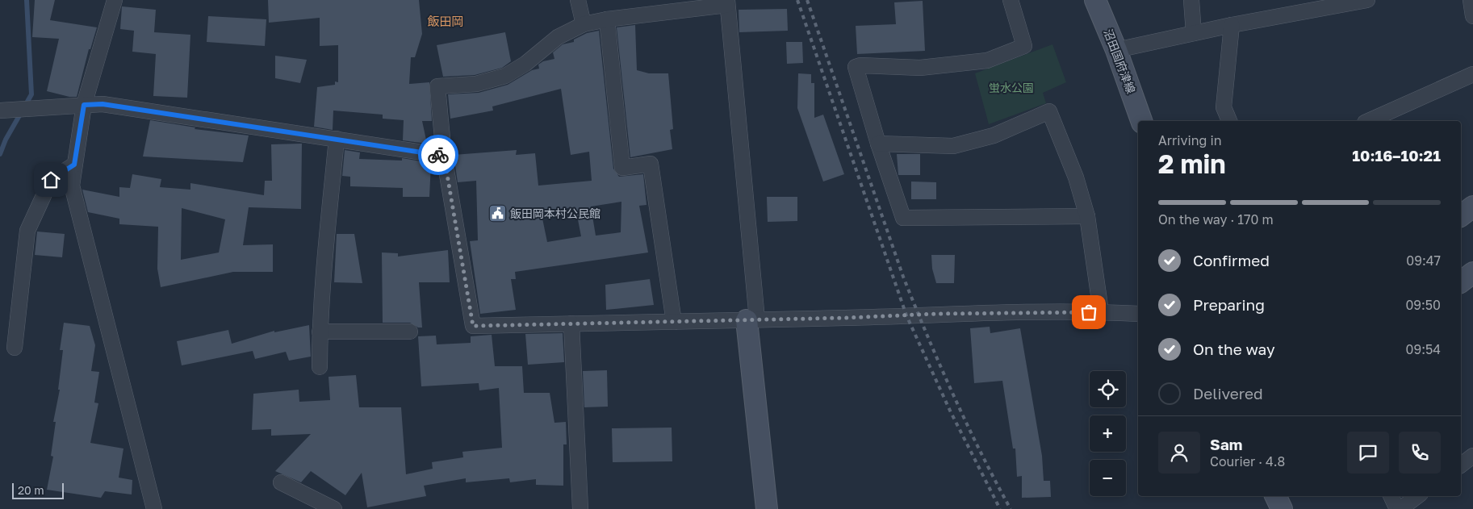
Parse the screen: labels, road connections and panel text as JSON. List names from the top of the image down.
{
  "streets": {
    "main road": ["沼田国府津線"]
  },
  "districts": ["飯田岡"],
  "parks": ["蛍水公園"],
  "places": {
    "public building": ["飯田岡本村公民館"]
  },
  "scale_bar": "20 m",
  "page": {
    "heading": ["2 min", "Arriving in", "10:16–10:21"],
    "panel": ["Sam", "Courier · 4.8"],
    "bar": "On the way · 170 m",
    "list": [
      ["Confirmed", "09:47"],
      ["Preparing", "09:50"],
      ["On the way", "09:54"],
      "Delivered"
    ],
    "map_buttons": ["+", "−"],
    "scale": "20 m"
  }
}
